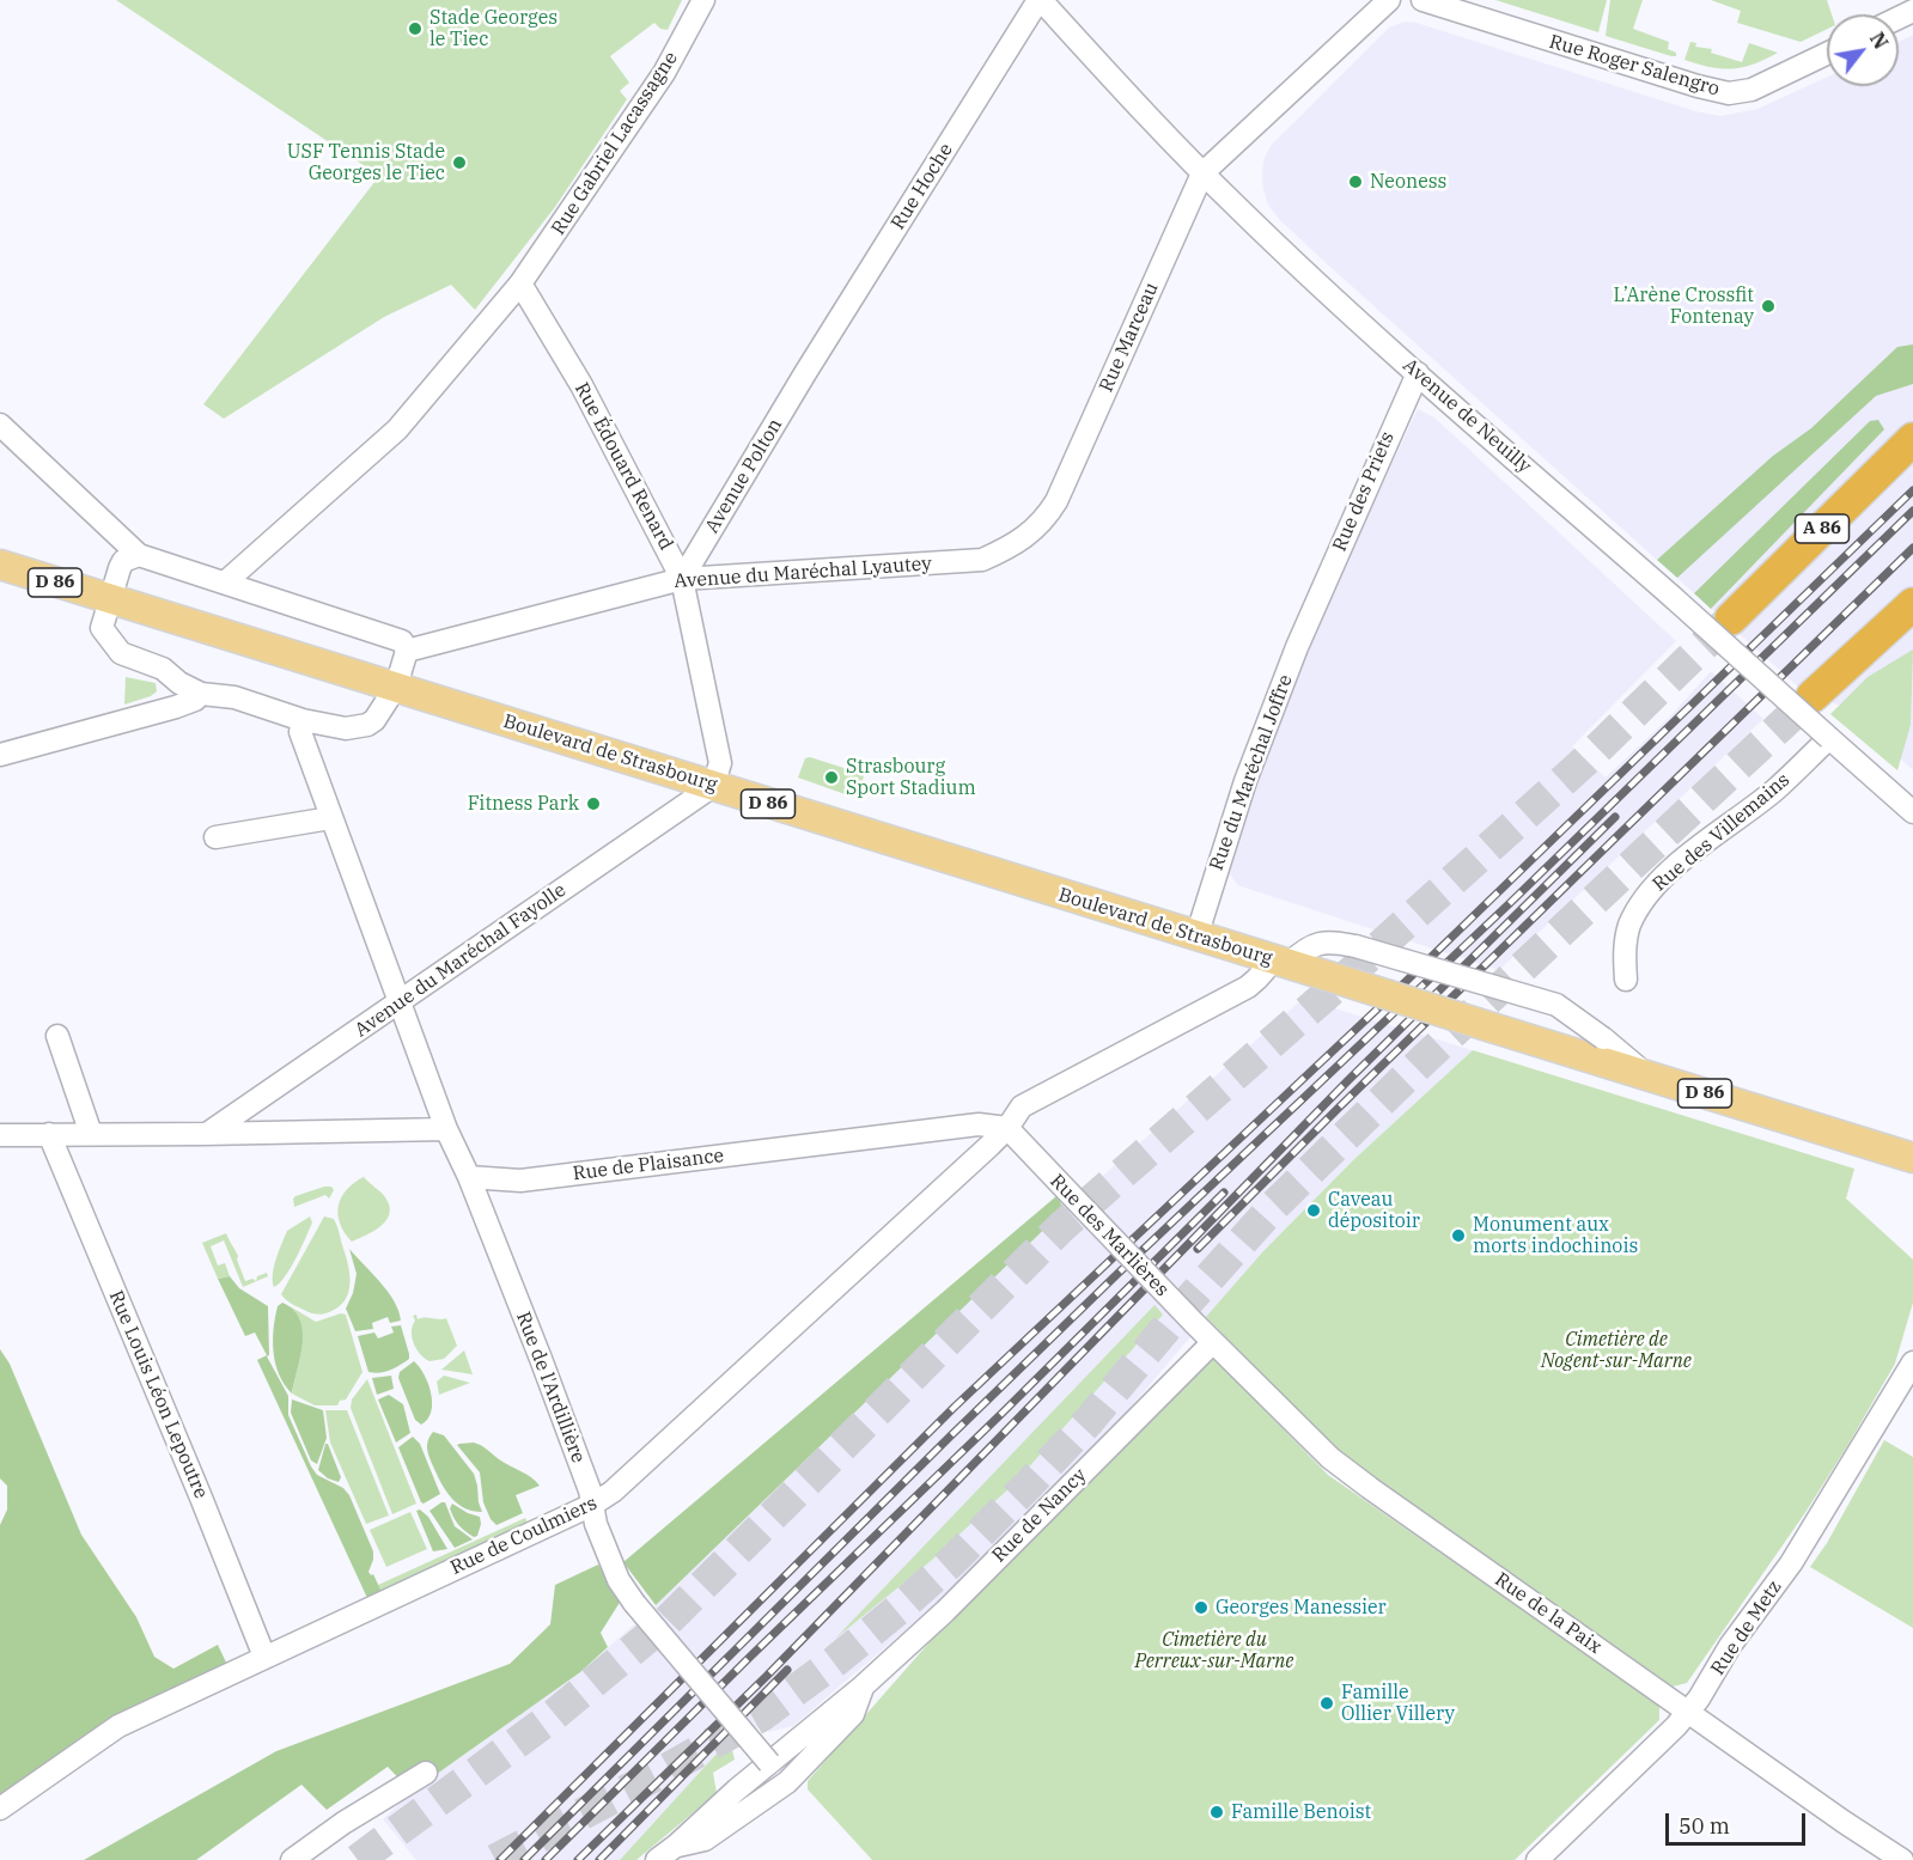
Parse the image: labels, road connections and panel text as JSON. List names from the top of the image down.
{
  "streets": {
    "highway": ["A 86"],
    "main road": ["D 86", "Boulevard de Strasbourg"],
    "street": [
      "Rue Roger Salengro",
      "Rue Gabriel Lacassagne",
      "Rue Hoche",
      "Rue Marceau",
      "Avenue de Neuilly",
      "Rue Édouard Renard",
      "Avenue Polton",
      "Rue des Priets",
      "Avenue du Maréchal Lyautey",
      "Rue du Maréchal Joffre",
      "Rue des Villemains",
      "Avenue du Maréchal Fayolle",
      "Rue de Plaisance",
      "Rue des Marlières",
      "Rue de l'Ardillière",
      "Rue Louis Léon Lepoutre",
      "Rue de Nancy",
      "Rue de Coulmiers",
      "Rue de la Paix",
      "Rue de Metz"
    ]
  },
  "crossings": [
    ["Rue Gabriel Lacassagne", "Rue Édouard Renard"],
    ["Rue Hoche", "Avenue de Neuilly"],
    ["Rue Hoche", "Avenue Polton"],
    ["Rue Marceau", "Avenue de Neuilly"],
    ["Rue Marceau", "Avenue du Maréchal Lyautey"],
    ["Avenue de Neuilly", "Rue des Priets"],
    ["Avenue de Neuilly", "Rue des Villemains"],
    ["Rue Édouard Renard", "Avenue Polton"],
    ["Rue Édouard Renard", "Avenue du Maréchal Lyautey"],
    ["Rue Édouard Renard", "Boulevard de Strasbourg"],
    ["Rue Édouard Renard", "Avenue du Maréchal Fayolle"],
    ["Avenue Polton", "Avenue du Maréchal Lyautey"],
    ["Rue des Priets", "Rue du Maréchal Joffre"],
    ["D 86", "Boulevard de Strasbourg"],
    ["Boulevard de Strasbourg", "Rue du Maréchal Joffre"],
    ["Boulevard de Strasbourg", "Avenue du Maréchal Fayolle"],
    ["Rue de Plaisance", "Rue des Marlières"],
    ["Rue de Plaisance", "Rue de l'Ardillière"],
    ["Rue de Plaisance", "Rue de Coulmiers"],
    ["Rue des Marlières", "Rue de Nancy"],
    ["Rue des Marlières", "Rue de Coulmiers"],
    ["Rue des Marlières", "Rue de la Paix"],
    ["Rue de l'Ardillière", "Rue de Nancy"],
    ["Rue de l'Ardillière", "Rue de Coulmiers"],
    ["Rue Louis Léon Lepoutre", "Rue de Coulmiers"],
    ["Rue de Nancy", "Rue de la Paix"],
    ["Rue de la Paix", "Rue de Metz"]
  ],
  "parks": ["Cimetière de Nogent-sur-Marne", "Cimetière du Perreux-sur-Marne"],
  "places": [
    "Stade Georges le Tiec",
    "USF Tennis Stade Georges le Tiec",
    "Neoness",
    "L’Arène Crossfit Fontenay",
    "Strasbourg Sport Stadium",
    "Fitness Park",
    "Caveau dépositoir",
    "Monument aux morts indochinois",
    "Georges Manessier",
    "Famille Ollier Villery",
    "Famille Benoist"
  ],
  "scale_bar": "50 m",
  "north": "top right"
}
